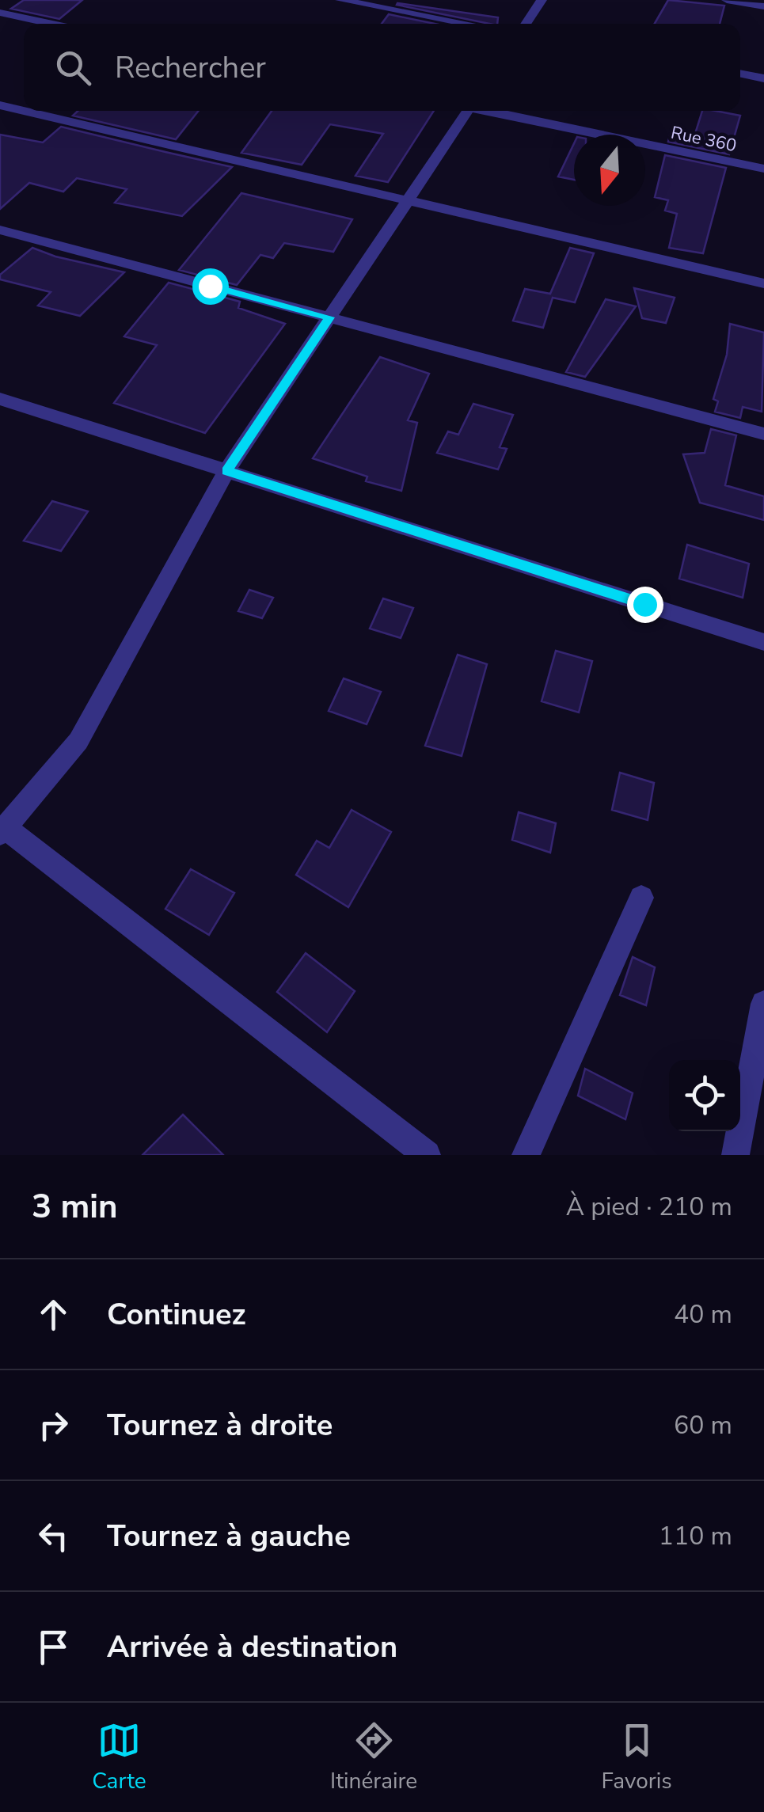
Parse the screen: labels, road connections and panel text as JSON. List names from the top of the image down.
{
  "streets": {
    "street": ["Rue 360"]
  },
  "north": "bottom",
  "page": {
    "search": "Rechercher",
    "heading": ["3 min", "À pied · 210 m"],
    "list": [
      ["Continuez", "40 m"],
      ["Tournez à droite", "60 m"],
      ["Tournez à gauche", "110 m"],
      "Arrivée à destination"
    ],
    "nav": ["Carte", "Itinéraire", "Favoris"]
  }
}
